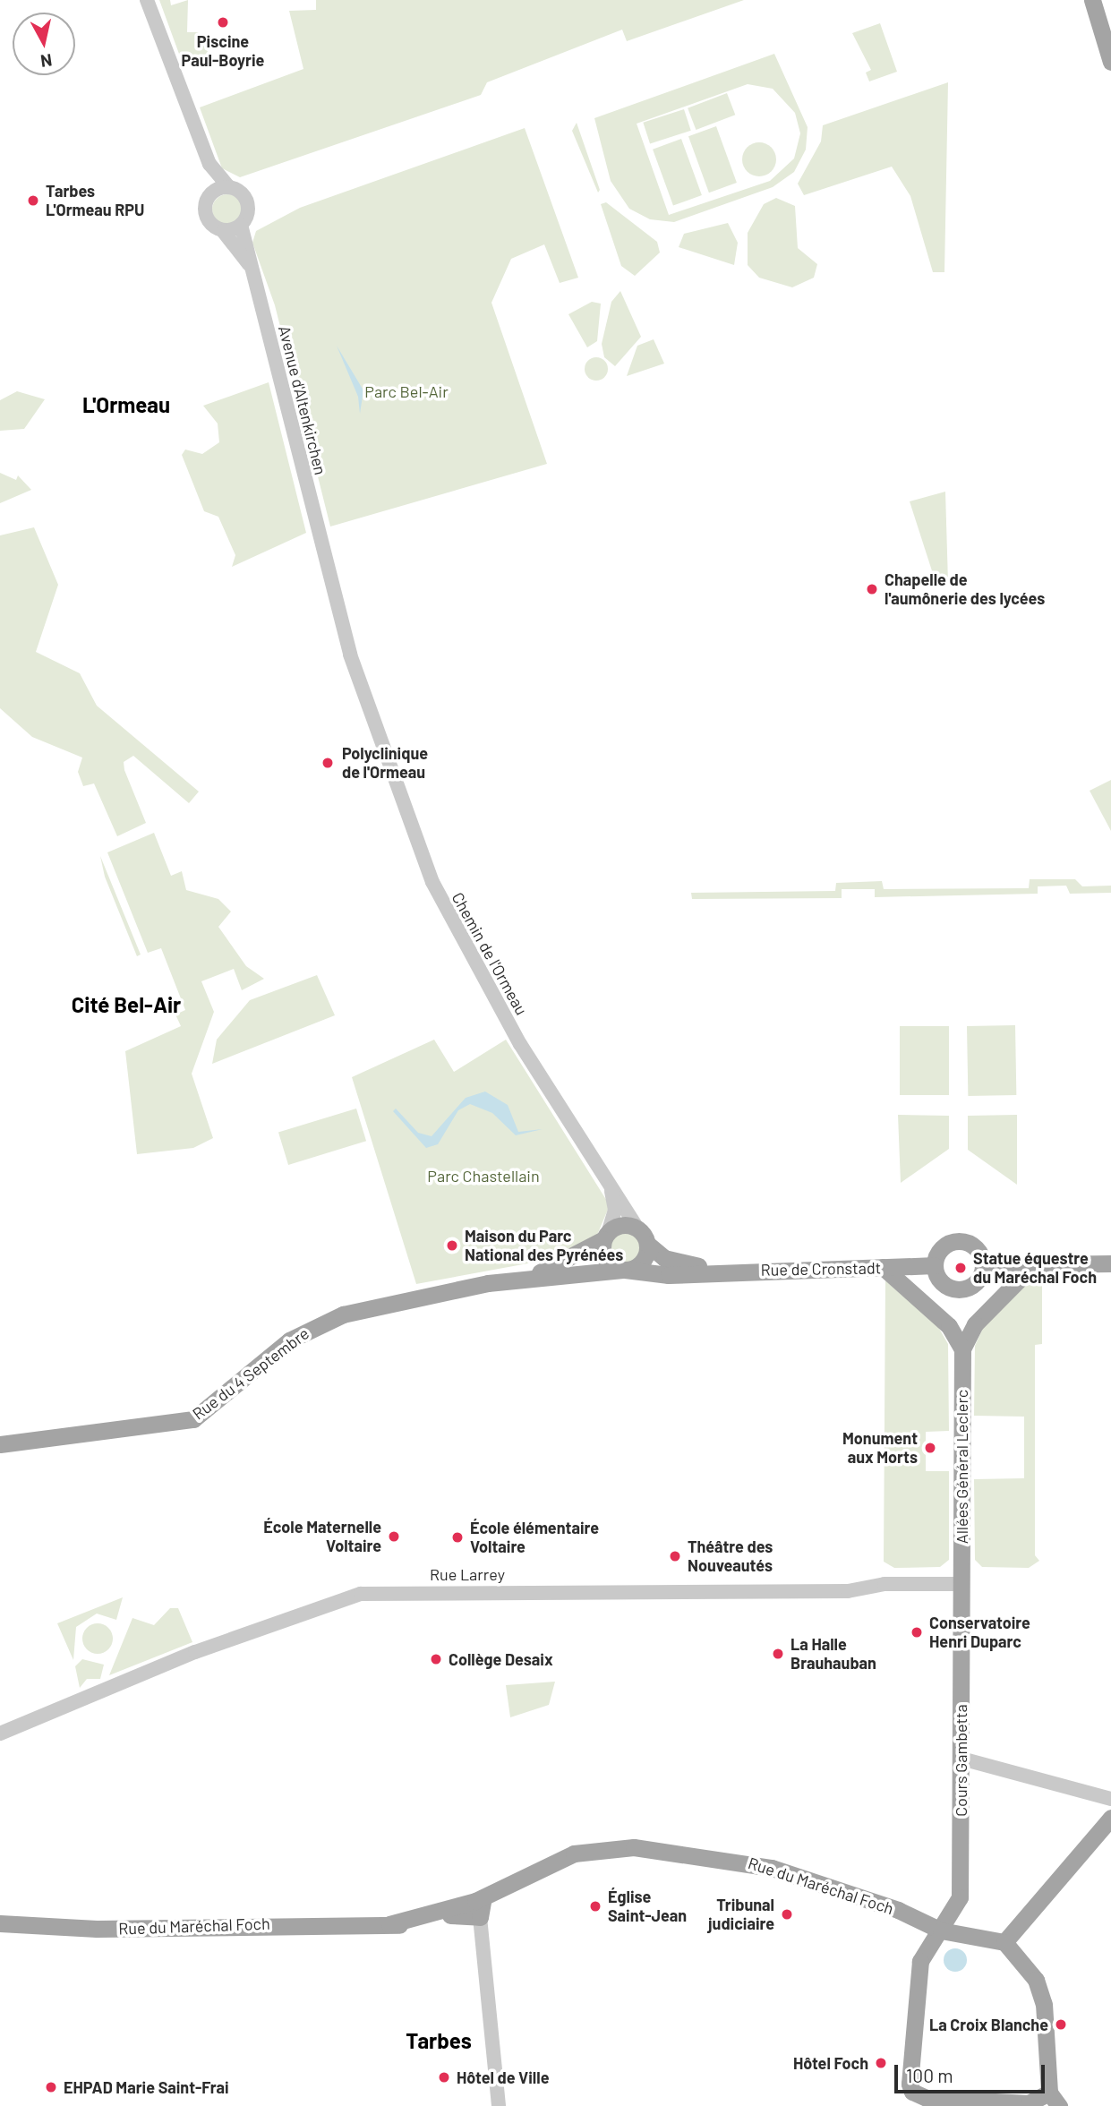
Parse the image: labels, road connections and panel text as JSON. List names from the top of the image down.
{
  "streets": {
    "main road": [
      "Rue de Cronstadt",
      "Rue du 4 Septembre",
      "Allées Général Leclerc",
      "Cours Gambetta",
      "Rue du Maréchal Foch"
    ],
    "street": ["Avenue d'Altenkirchen", "Chemin de l'Ormeau", "Rue Larrey"]
  },
  "crossings": [
    ["Avenue d'Altenkirchen", "Chemin de l'Ormeau"],
    ["Chemin de l'Ormeau", "Rue de Cronstadt"],
    ["Chemin de l'Ormeau", "Rue du 4 Septembre"],
    ["Rue de Cronstadt", "Rue du 4 Septembre"],
    ["Allées Général Leclerc", "Rue Larrey"],
    ["Allées Général Leclerc", "Cours Gambetta"],
    ["Rue Larrey", "Cours Gambetta"],
    ["Cours Gambetta", "Rue du Maréchal Foch"]
  ],
  "districts": ["L'Ormeau", "Cité Bel-Air", "Tarbes"],
  "parks": ["Parc Bel-Air", "Parc Chastellain"],
  "places": [
    "Piscine Paul-Boyrie",
    "Tarbes L'Ormeau RPU",
    "Chapelle de l'aumônerie des lycées",
    "Polyclinique de l'Ormeau",
    "Maison du Parc National des Pyrénées",
    "Statue équestre du Maréchal Foch",
    "Monument aux Morts",
    "École Maternelle Voltaire",
    "École élémentaire Voltaire",
    "Théâtre des Nouveautés",
    "Conservatoire Henri Duparc",
    "La Halle Brauhauban",
    "Collège Desaix",
    "Église Saint-Jean",
    "Tribunal judiciaire",
    "La Croix Blanche",
    "Hôtel Foch",
    "Hôtel de Ville",
    "EHPAD Marie Saint-Frai"
  ],
  "scale_bar": "100 m",
  "north": "bottom"
}
